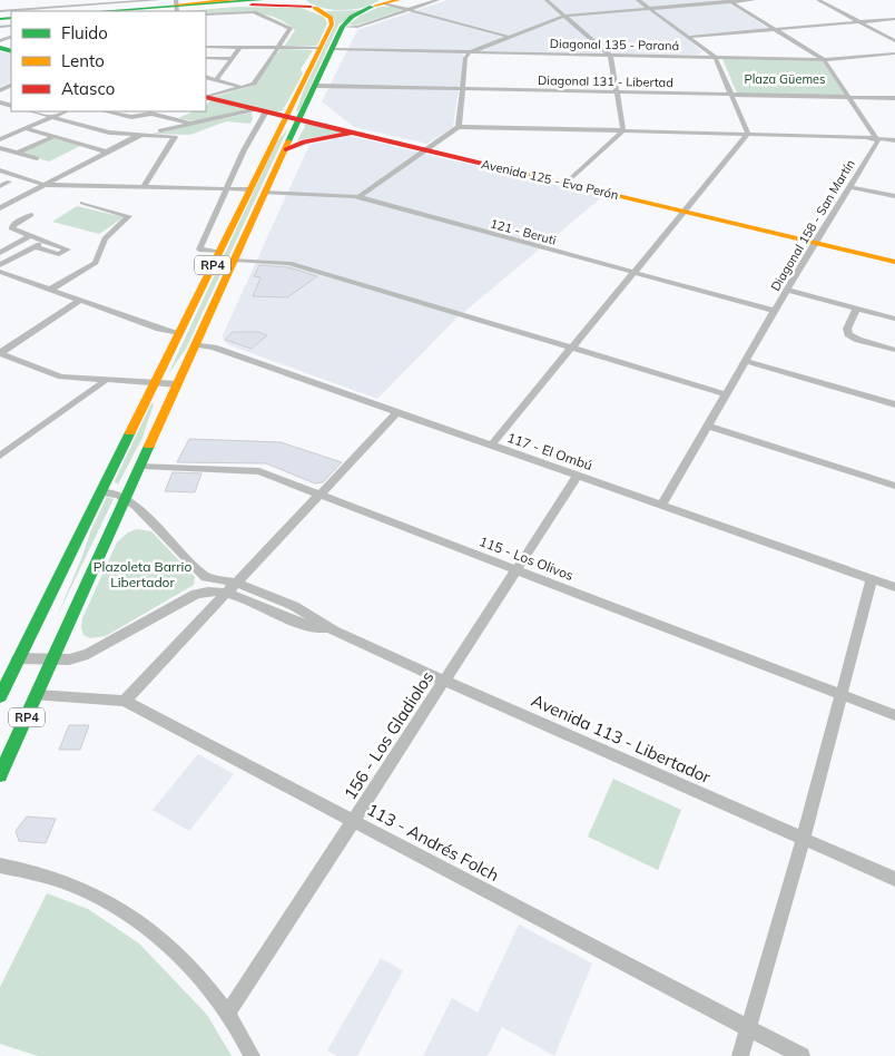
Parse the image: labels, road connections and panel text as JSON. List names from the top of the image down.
{
  "streets": {
    "main road": ["Avenida 125 - Eva Perón", "RP4"],
    "street": [
      "Diagonal 135 - Paraná",
      "Diagonal 131 - Libertad",
      "Diagonal 158 - San Martín",
      "121 - Beruti",
      "117 - El Ombú",
      "115 - Los Olivos",
      "156 - Los Gladiolos",
      "Avenida 113 - Libertador",
      "113 - Andrés Folch"
    ]
  },
  "crossings": [
    ["Diagonal 135 - Paraná", "RP4"],
    ["Diagonal 131 - Libertad", "RP4"],
    ["Avenida 125 - Eva Perón", "Diagonal 158 - San Martín"],
    ["Avenida 125 - Eva Perón", "RP4"],
    ["Diagonal 158 - San Martín", "121 - Beruti"],
    ["Diagonal 158 - San Martín", "117 - El Ombú"],
    ["121 - Beruti", "RP4"],
    ["RP4", "117 - El Ombú"],
    ["RP4", "115 - Los Olivos"],
    ["RP4", "Avenida 113 - Libertador"],
    ["RP4", "113 - Andrés Folch"],
    ["117 - El Ombú", "156 - Los Gladiolos"],
    ["115 - Los Olivos", "156 - Los Gladiolos"],
    ["156 - Los Gladiolos", "Avenida 113 - Libertador"],
    ["156 - Los Gladiolos", "113 - Andrés Folch"]
  ],
  "parks": ["Plaza Güemes", "Plazoleta Barrio Libertador"],
  "legend": ["Fluido", "Lento", "Atasco"]
}
